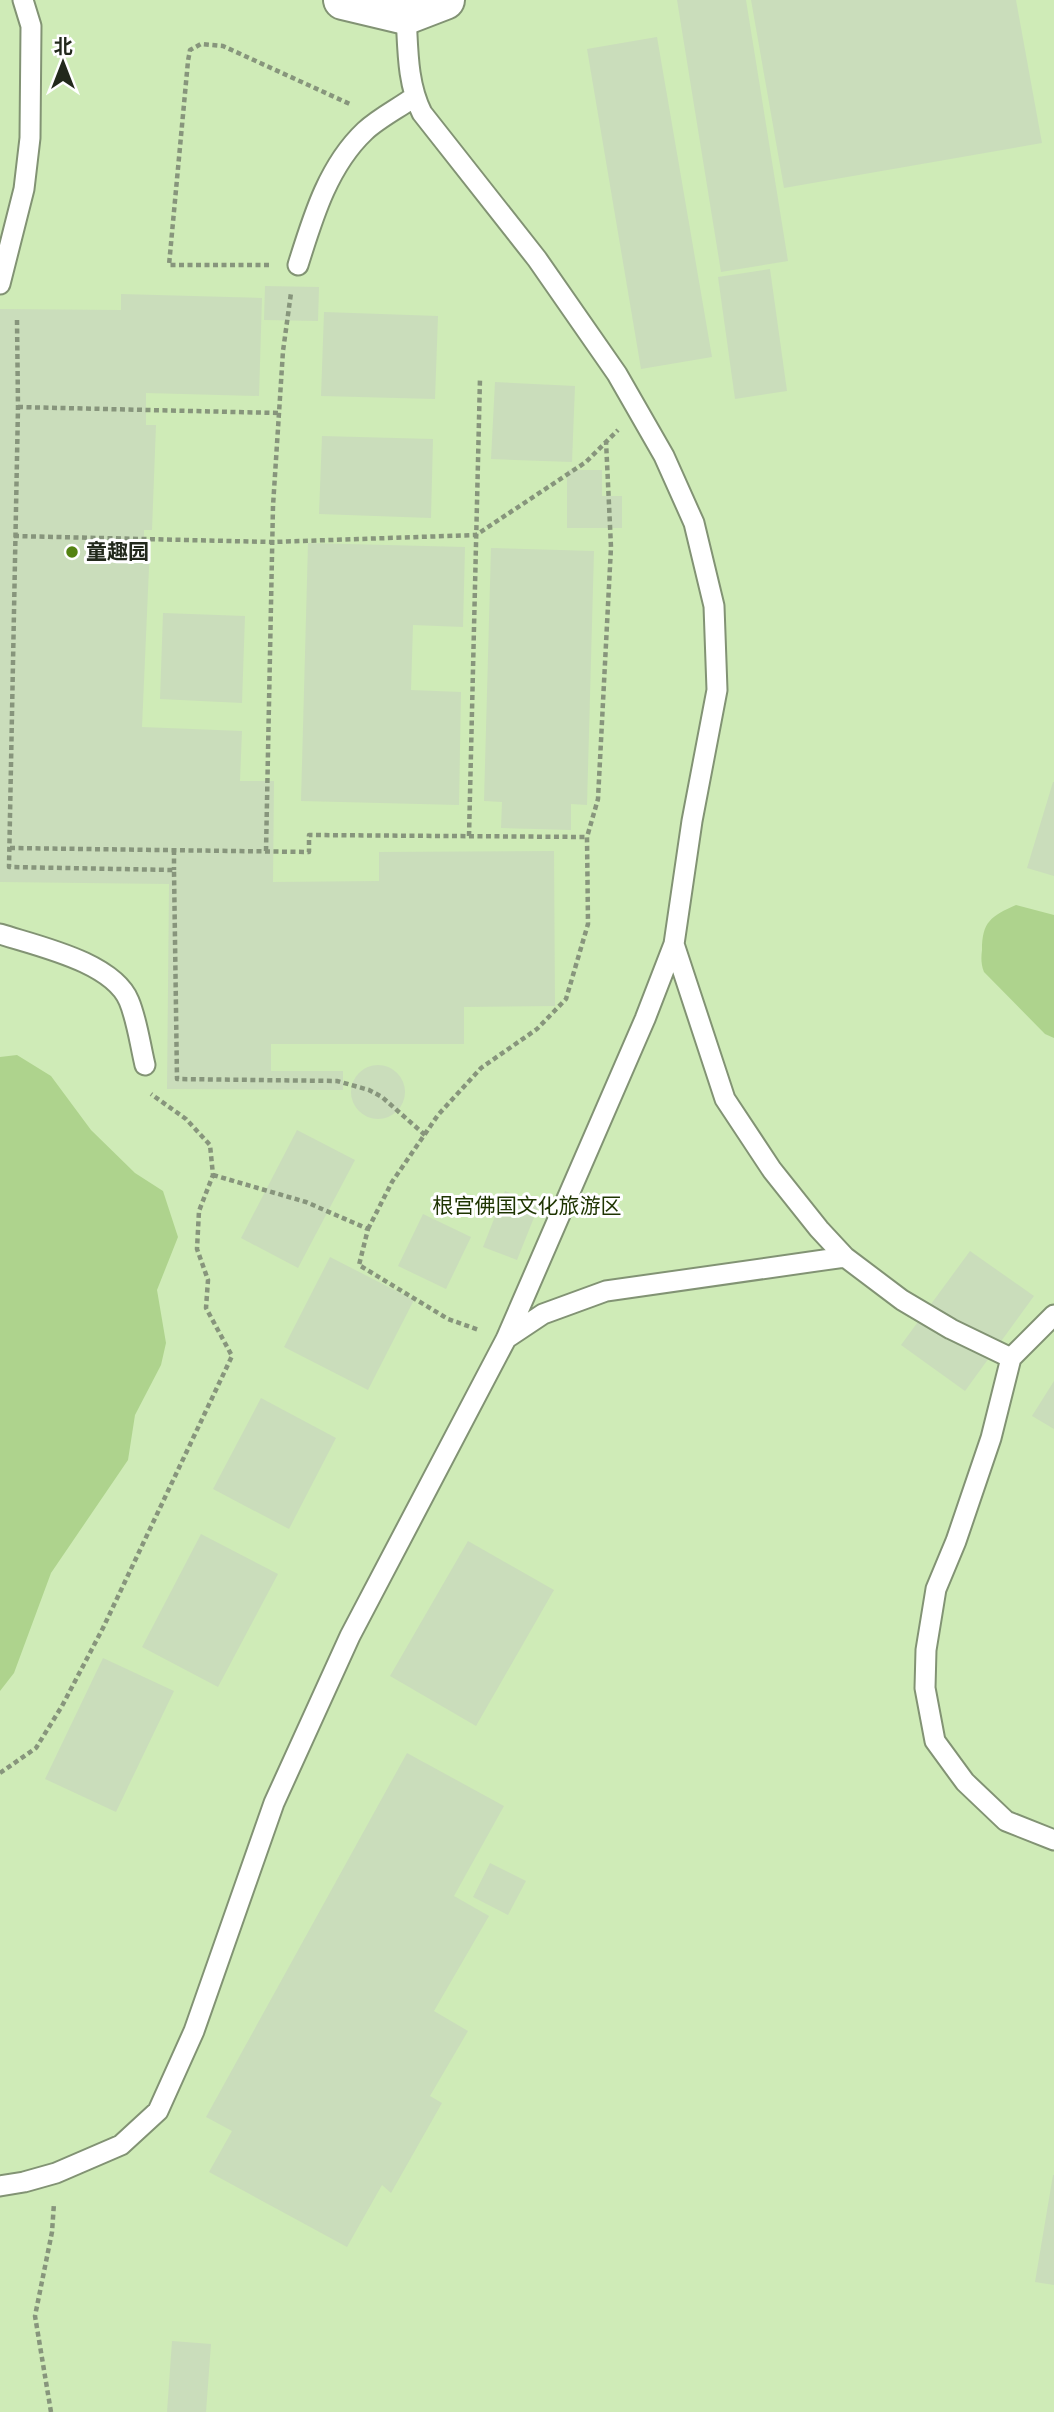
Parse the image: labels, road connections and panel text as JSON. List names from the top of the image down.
{
  "parks": ["根宫佛国文化旅游区"],
  "places": ["童趣园"],
  "north": "top"
}
